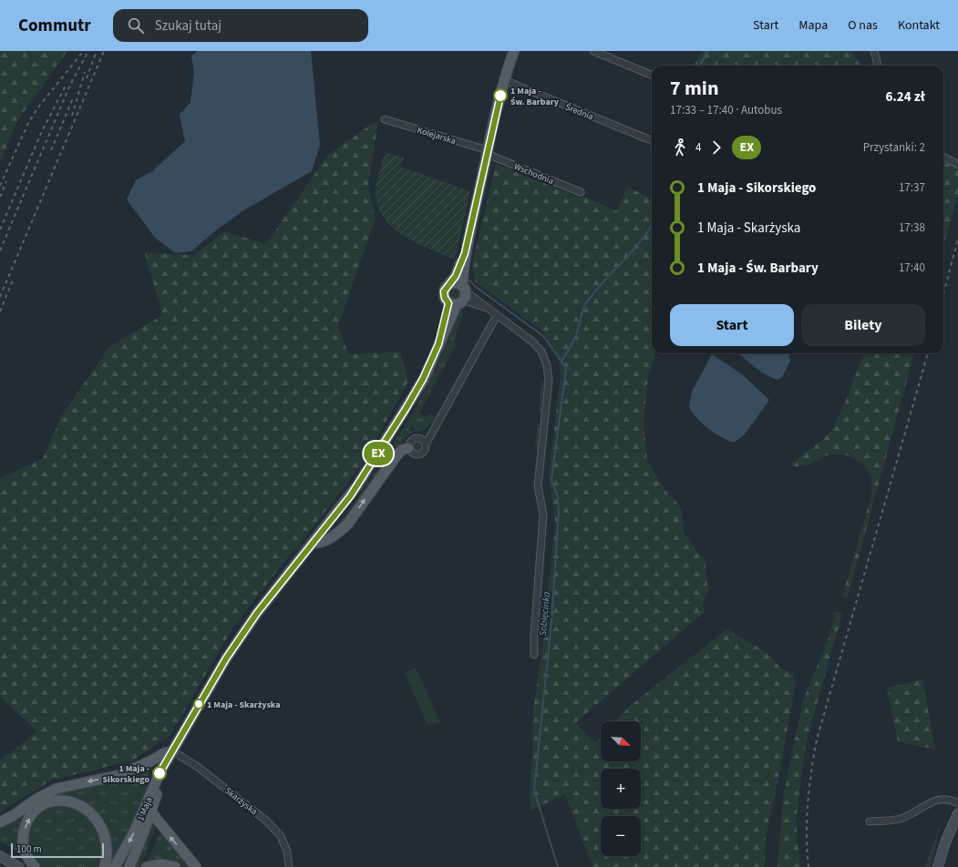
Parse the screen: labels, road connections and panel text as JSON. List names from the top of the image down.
{
  "streets": {
    "main road": ["1 Maja"],
    "street": [
      "Średnia",
      "Kolejarska",
      "Wschodnia",
      "Skarżyska"
    ]
  },
  "crossings": [
    ["Kolejarska", "Wschodnia"],
    ["Skarżyska", "1 Maja"]
  ],
  "water": ["Sobięcinka"],
  "places": ["1 Maja - Św. Barbary", "1 Maja - Skarżyska", "1 Maja - Sikorskiego"],
  "lines": ["bus line EX"],
  "scale_bar": "100 m",
  "north": "bottom right",
  "page": {
    "header": "Commutr",
    "search": "Szukaj tutaj",
    "nav": [
      "Start",
      "Mapa",
      "O nas",
      "Kontakt"
    ],
    "on_map": "EX",
    "heading": ["7 min", "17:33 – 17:40 · Autobus", "6.24 zł"],
    "legs": ["4", "EX", "Przystanki: 2"],
    "list": [
      {
        "name": "1 Maja - Sikorskiego",
        "value": "17:37"
      },
      {
        "name": "1 Maja - Skarżyska",
        "value": "17:38"
      },
      {
        "name": "1 Maja - Św. Barbary",
        "value": "17:40"
      }
    ],
    "buttons": ["Start", "Bilety"],
    "map_buttons": ["+", "−"],
    "scale": "100 m"
  }
}
